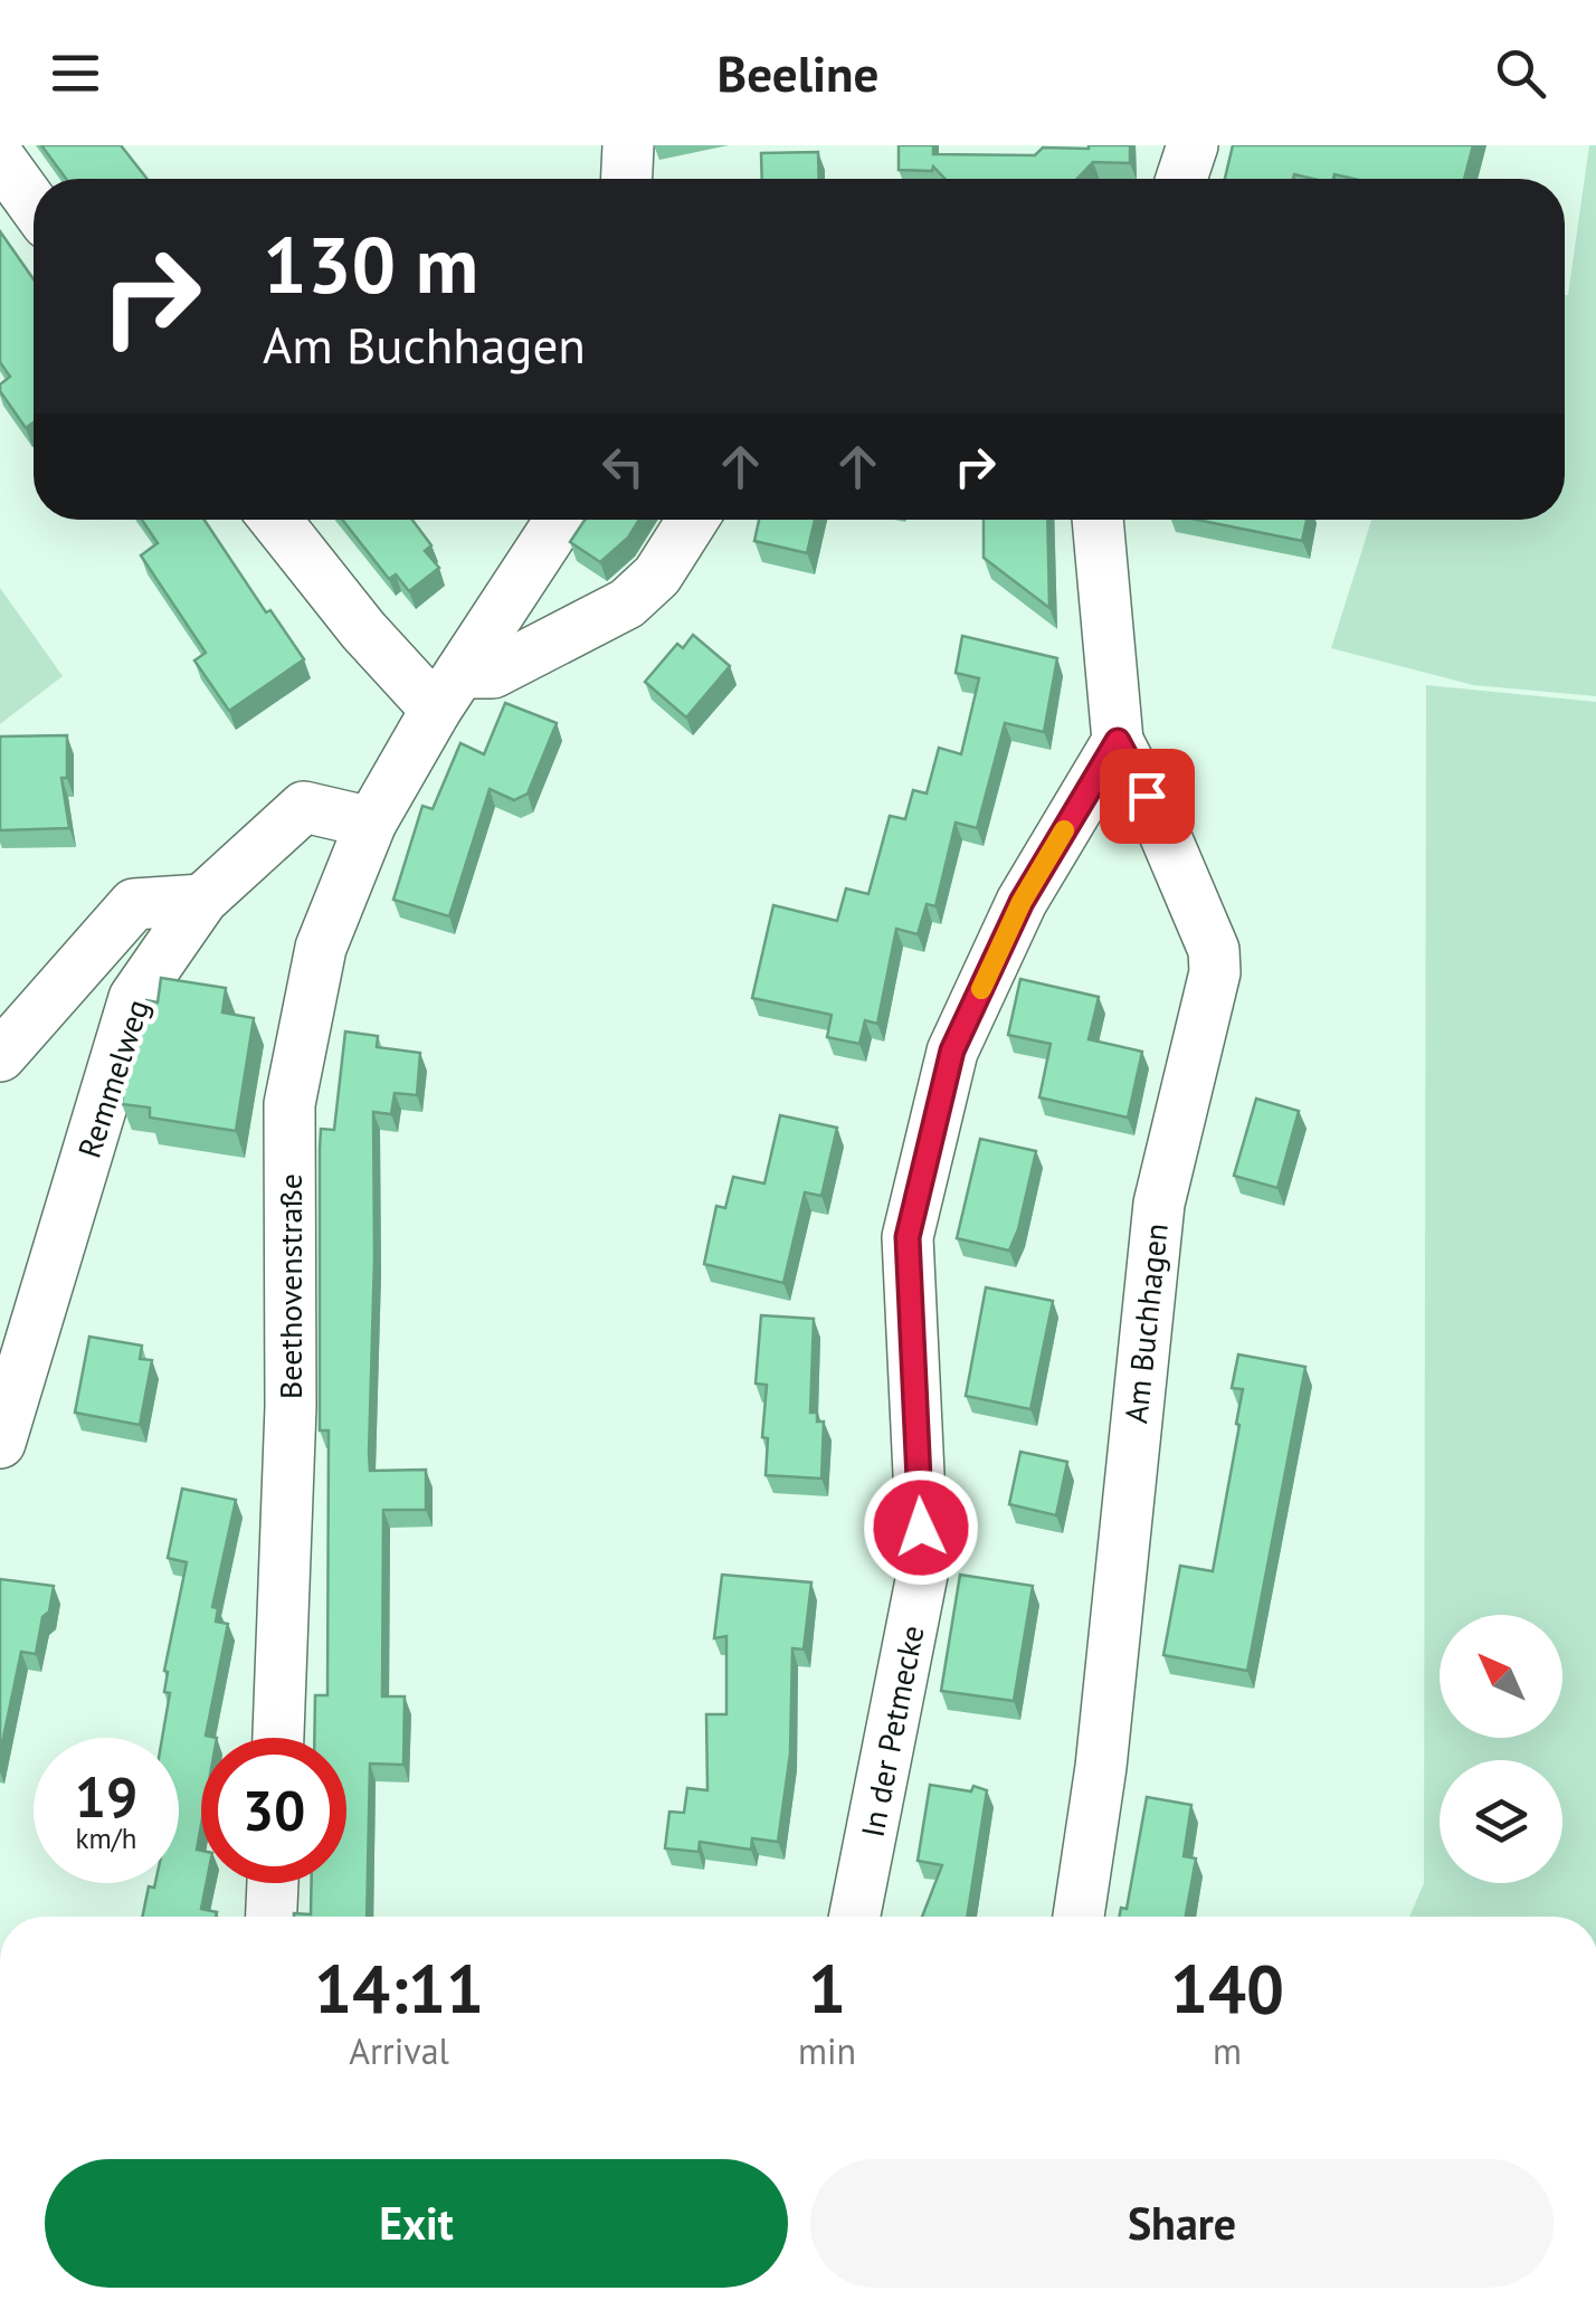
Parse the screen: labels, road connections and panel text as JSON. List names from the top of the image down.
{
  "streets": {
    "street": [
      "Remmelweg",
      "Beethovenstraße",
      "Am Buchhagen",
      "In der Petmecke"
    ]
  },
  "crossings": [
    ["Remmelweg", "Beethovenstraße"],
    ["Am Buchhagen", "In der Petmecke"]
  ],
  "north": "top left",
  "page": {
    "header": "Beeline",
    "turn": ["130 m", "Am Buchhagen"],
    "speed": "19 km/h",
    "limit": "30",
    "eta": [
      "14:11",
      "Arrival",
      "1",
      "min",
      "140",
      "m"
    ],
    "buttons": ["Exit", "Share"]
  }
}
